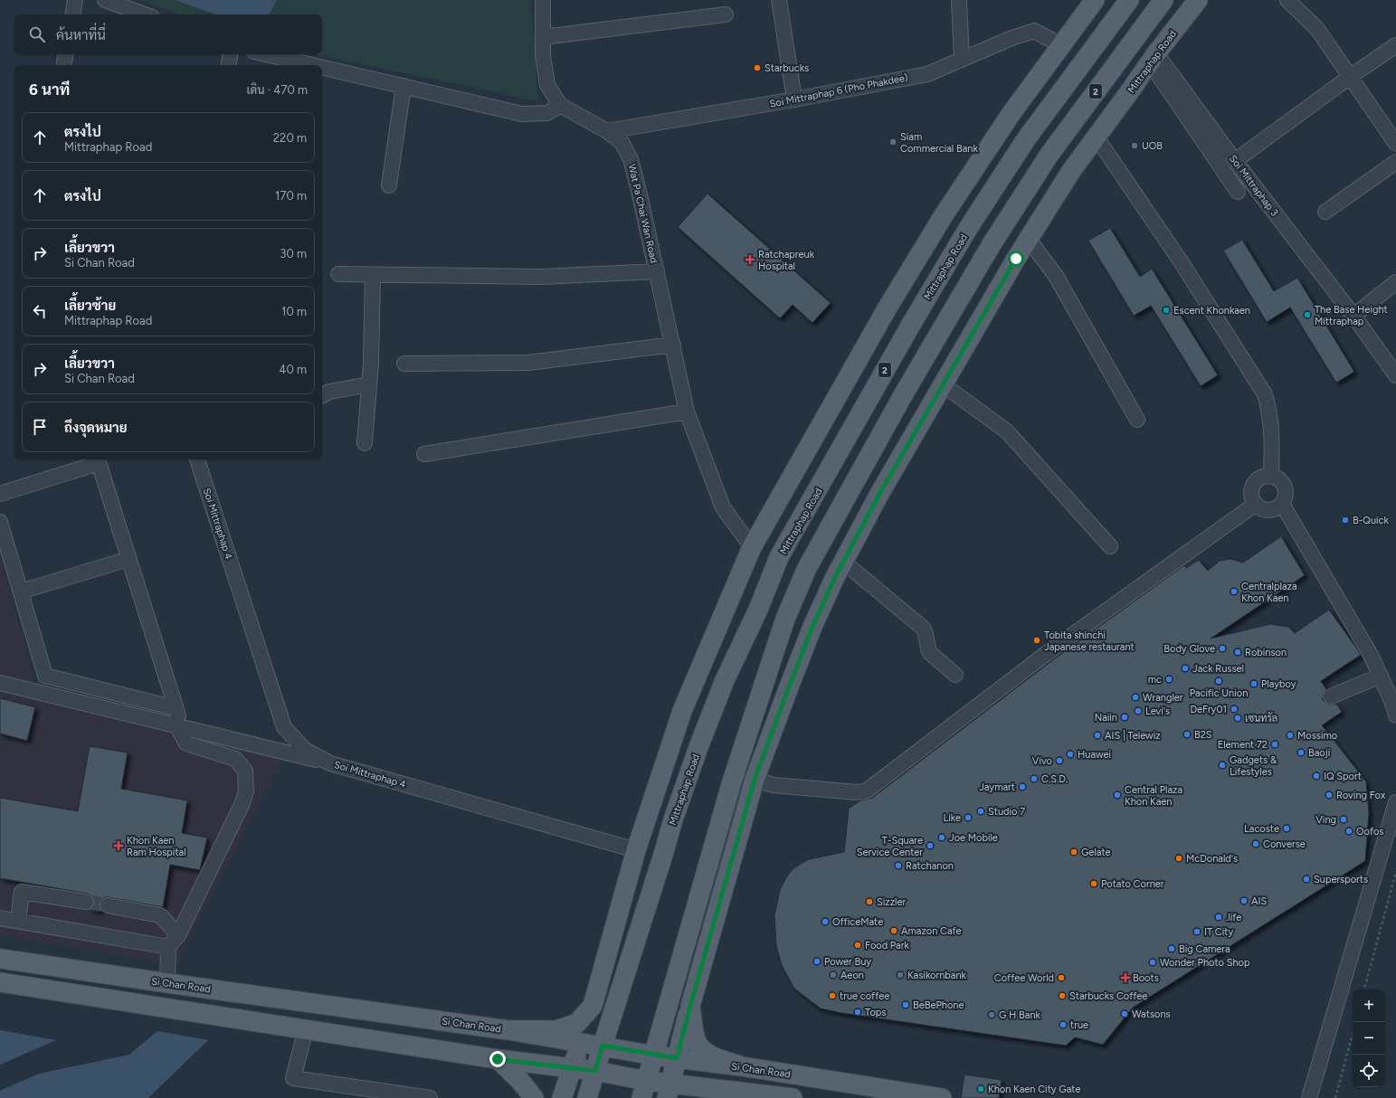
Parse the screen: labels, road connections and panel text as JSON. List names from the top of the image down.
{
  "streets": {
    "main road": ["Mittraphap Road", "2", "Si Chan Road"],
    "street": [
      "Soi Mittraphap 6 (Pho Phakdee)",
      "Soi Mittraphap 3",
      "Wat Pa Chai Wan Road",
      "Soi Mittraphap 4"
    ]
  },
  "crossings": [
    ["Mittraphap Road", "Soi Mittraphap 3"],
    ["Mittraphap Road", "Si Chan Road"],
    ["Soi Mittraphap 6 (Pho Phakdee)", "Wat Pa Chai Wan Road"]
  ],
  "places": {
    "other": [
      "Starbucks",
      "Siam Commercial Bank",
      "UOB",
      "Escent Khonkaen",
      "The Base Height Mittraphap",
      "B-Quick",
      "Centralplaza Khon Kaen",
      "Tobita shinchi Japanese restaurant",
      "Body Glove",
      "Robinson",
      "Jack Russel",
      "mc",
      "Pacific Union",
      "Playboy",
      "Wrangler",
      "DeFry01",
      "Levi's",
      "Naiin",
      "เซนทรัล",
      "B2S",
      "AIS | Telewiz",
      "Mossimo",
      "Element 72",
      "Baoji",
      "Huawei",
      "Vivo",
      "Gadgets & Lifestyles",
      "IQ Sport",
      "C.S.D.",
      "Jaymart",
      "Central Plaza Khon Kaen",
      "Roving Fox",
      "Studio 7",
      "Like",
      "Ving",
      "Lacoste",
      "Oofos",
      "Joe Mobile",
      "Converse",
      "T-Square Service Center",
      "Gelate",
      "McDonald's",
      "Ratchanon",
      "Supersports",
      "Potato Corner",
      "AIS",
      "Sizzler",
      ".life",
      "OfficeMate",
      "Amazon Cafe",
      "IT City",
      "Food Park",
      "Big Camera",
      "Power Buy",
      "Wonder Photo Shop",
      "Aeon",
      "Kasikornbank",
      "Coffee World",
      "true coffee",
      "Starbucks Coffee",
      "BeBePhone",
      "Tops",
      "Watsons",
      "G H Bank",
      "true",
      "Khon Kaen City Gate"
    ],
    "health": ["Ratchapreuk Hospital", "Khon Kaen Ram Hospital", "Boots"]
  },
  "page": {
    "search": "ค้นหาที่นี่",
    "heading": ["6 นาที", "เดิน · 470 m"],
    "list": [
      ["ตรงไป", "Mittraphap Road", "220 m"],
      ["ตรงไป", "170 m"],
      ["เลี้ยวขวา", "Si Chan Road", "30 m"],
      ["เลี้ยวซ้าย", "Mittraphap Road", "10 m"],
      ["เลี้ยวขวา", "Si Chan Road", "40 m"],
      "ถึงจุดหมาย"
    ],
    "map_buttons": ["+", "−"]
  }
}
